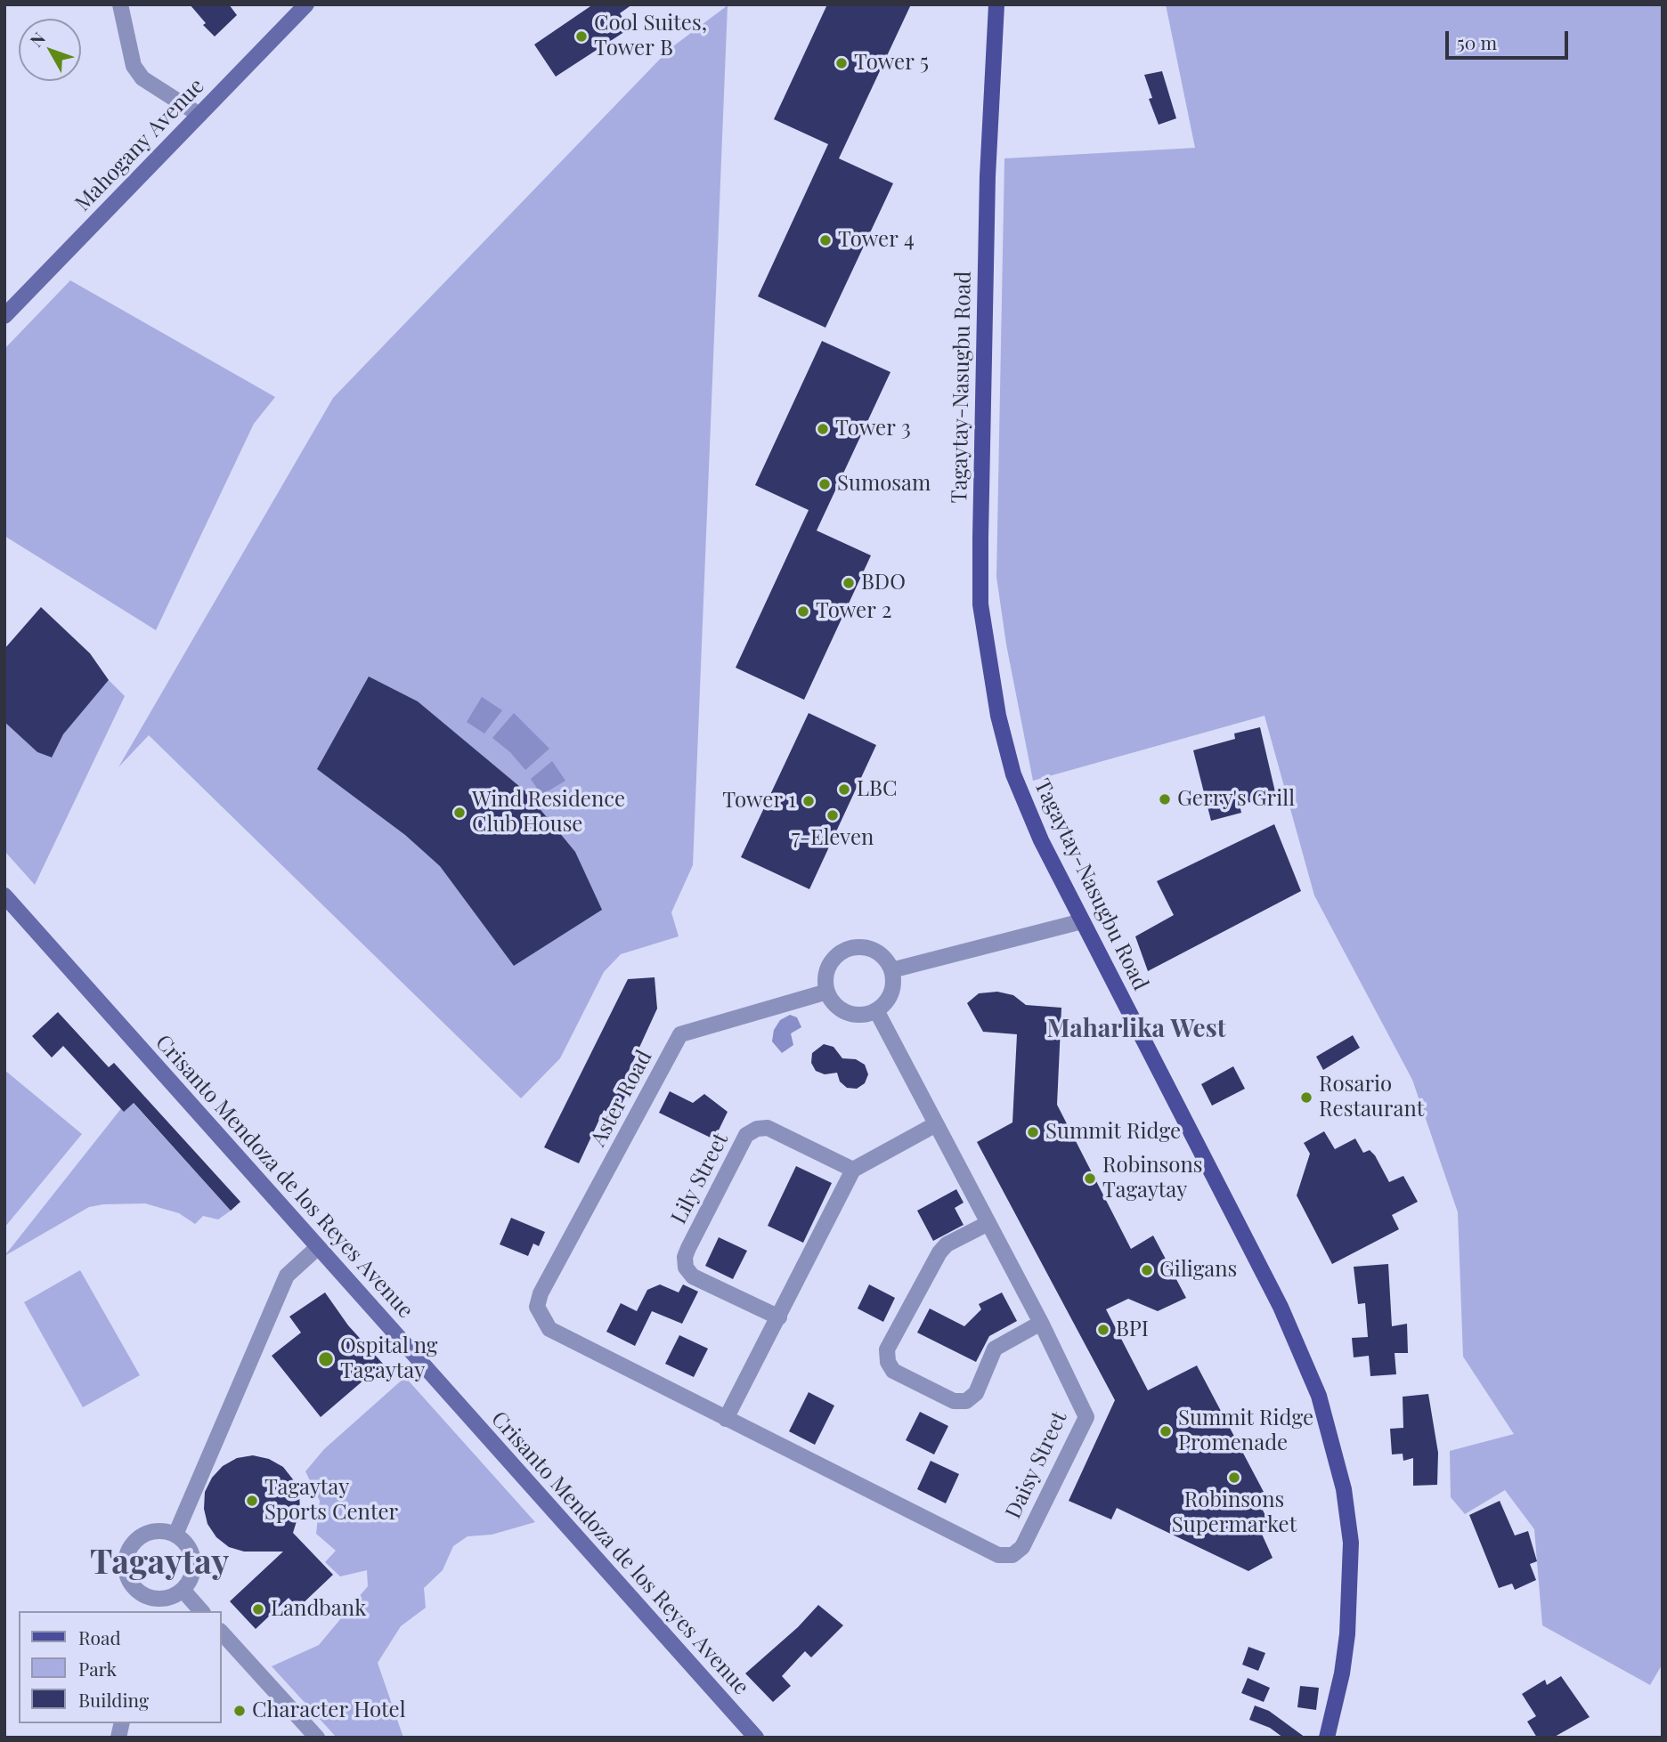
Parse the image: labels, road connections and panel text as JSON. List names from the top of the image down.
{
  "streets": {
    "main road": ["Mahogany Avenue", "Tagaytay-Nasugbu Road", "Crisanto Mendoza de los Reyes Avenue"],
    "street": ["Aster Road", "Lily Street", "Daisy Street"]
  },
  "crossings": [
    ["Aster Road", "Daisy Street"]
  ],
  "districts": ["Maharlika West", "Tagaytay"],
  "places": [
    "Cool Suites, Tower B",
    "Tower 5",
    "Tower 4",
    "Tower 3",
    "Sumosam",
    "BDO",
    "Tower 2",
    "LBC",
    "Gerry's Grill",
    "Tower 1",
    "Wind Residence Club House",
    "7-Eleven",
    "Rosario Restaurant",
    "Summit Ridge",
    "Robinsons Tagaytay",
    "Giligans",
    "BPI",
    "Ospital ng Tagaytay",
    "Summit Ridge Promenade",
    "Robinsons Supermarket",
    "Tagaytay Sports Center",
    "Landbank",
    "Character Hotel"
  ],
  "legend": ["Road", "Park", "Building"],
  "scale_bar": "50 m",
  "north": "top left"
}
